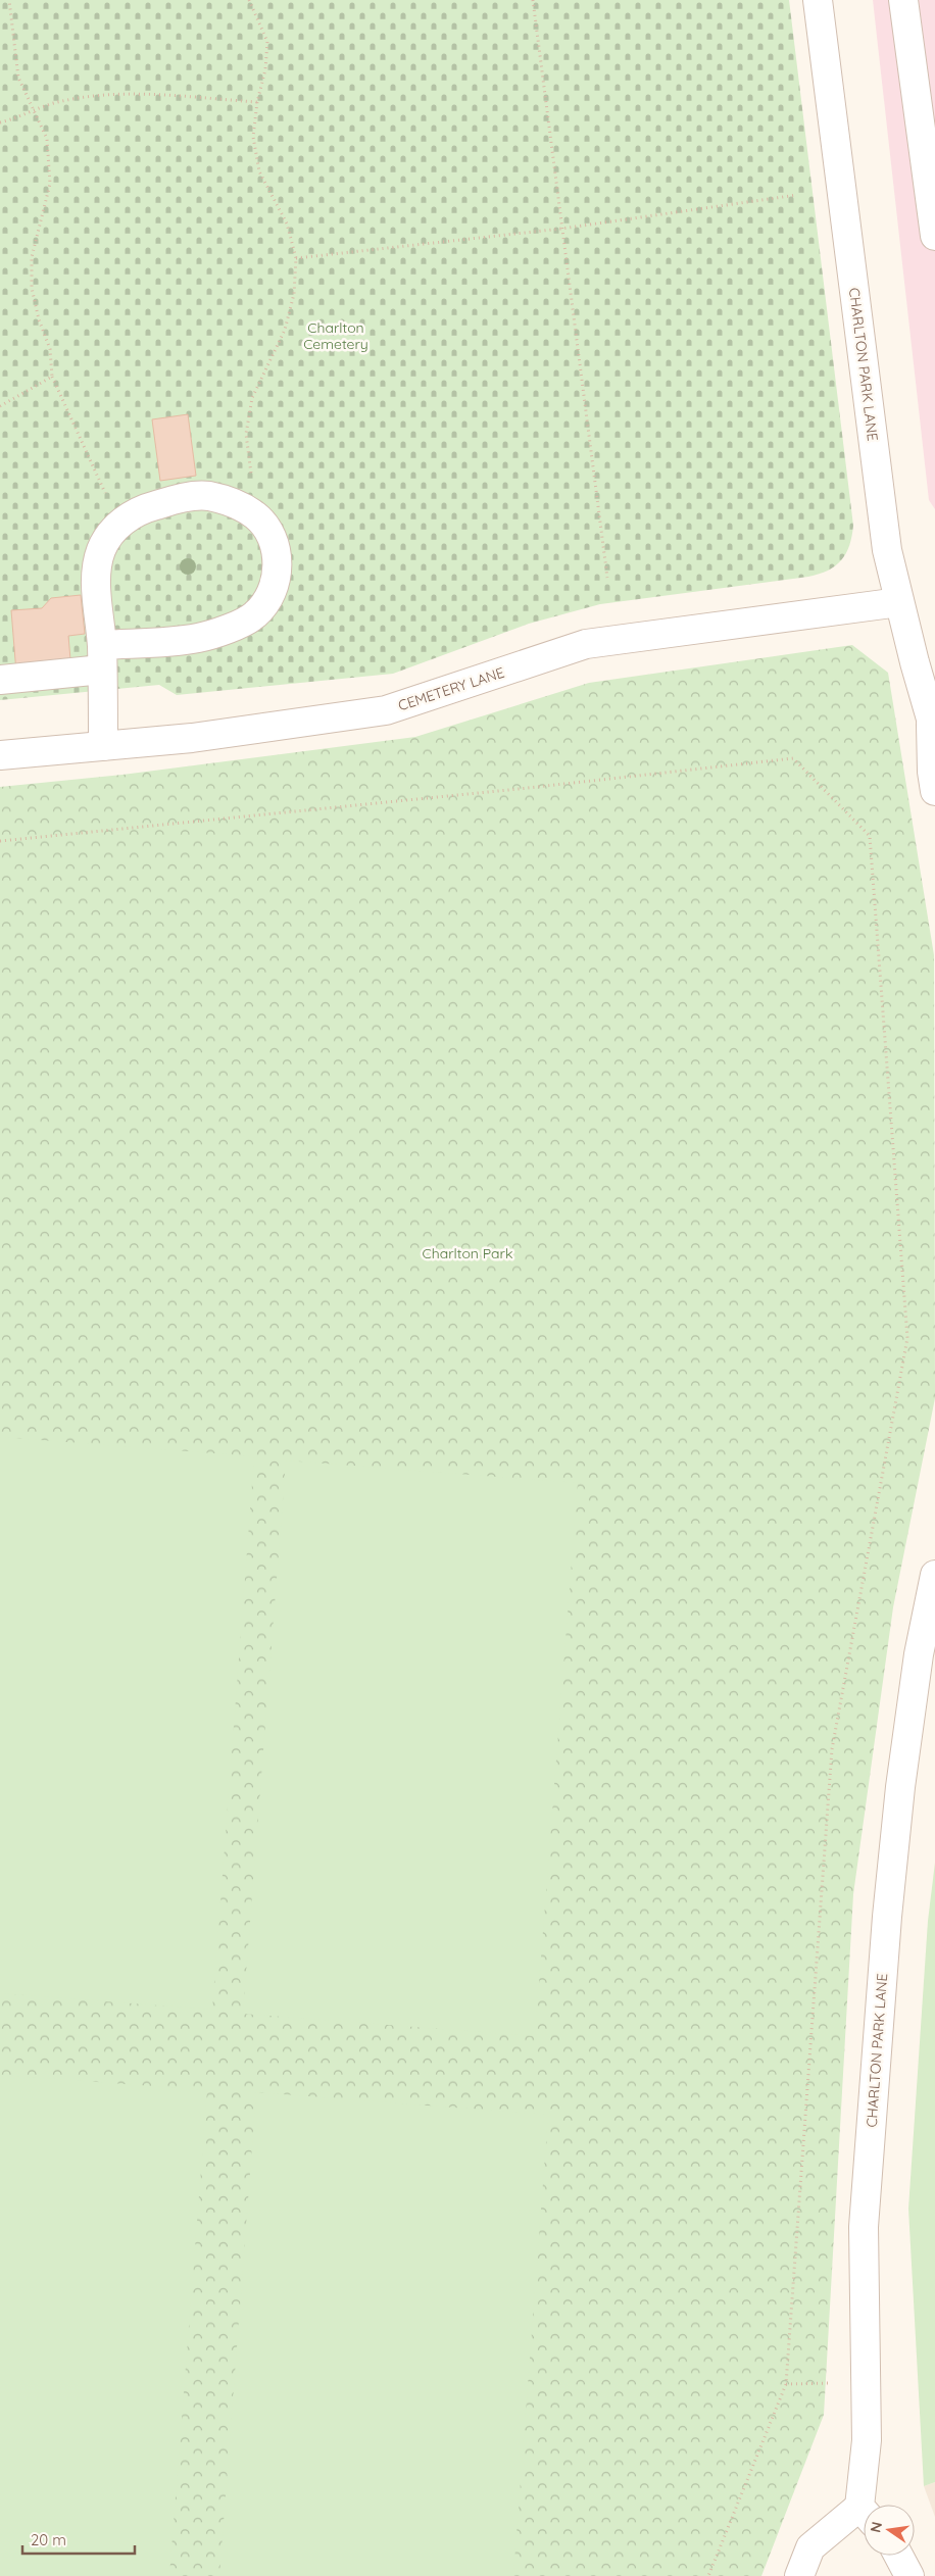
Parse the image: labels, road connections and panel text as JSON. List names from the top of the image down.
{
  "streets": {
    "street": ["CHARLTON PARK LANE", "CEMETERY LANE"]
  },
  "crossings": [
    ["CHARLTON PARK LANE", "CEMETERY LANE"]
  ],
  "parks": ["Charlton Cemetery", "Charlton Park"],
  "scale_bar": "20 m",
  "north": "left"
}
